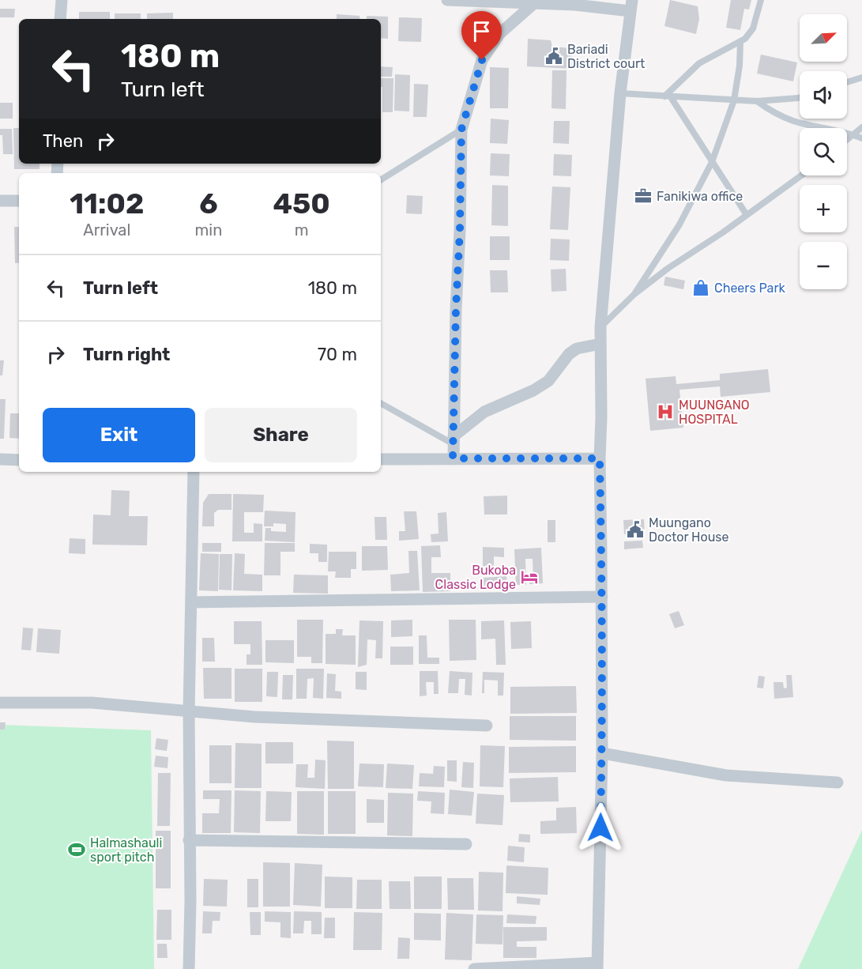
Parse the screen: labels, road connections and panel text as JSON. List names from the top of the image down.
{
  "places": {
    "public building": ["Bariadi District court", "Muungano Doctor House"],
    "office": ["Fanikiwa office"],
    "shop": ["Cheers Park"],
    "hospital": ["MUUNGANO HOSPITAL"],
    "hotel": ["Bukoba Classic Lodge"],
    "sports": ["Halmashauli sport pitch"]
  },
  "north": "top right",
  "page": {
    "map_buttons": ["+", "−"],
    "turn": ["180 m", "Turn left"],
    "then": "Then",
    "eta": [
      "11:02",
      "Arrival",
      "6",
      "min",
      "450",
      "m"
    ],
    "list": [
      {
        "name": "Turn left",
        "value": "180 m"
      },
      {
        "name": "Turn right",
        "value": "70 m"
      }
    ],
    "buttons": ["Exit", "Share"]
  }
}
